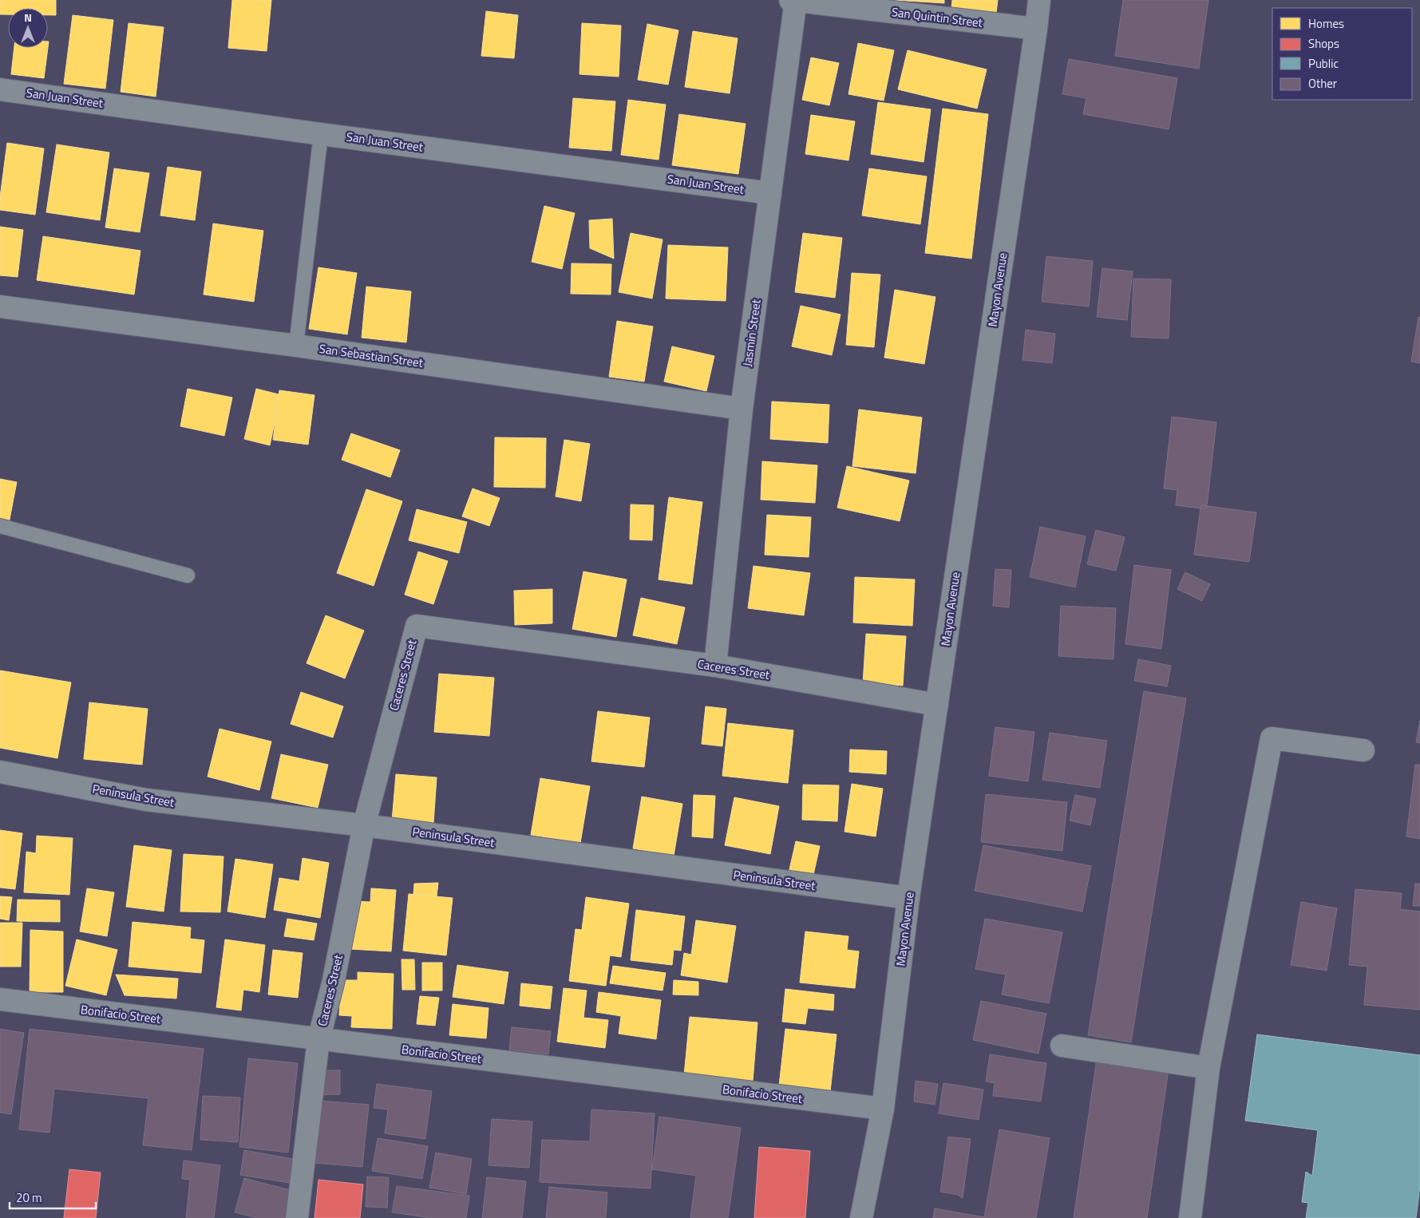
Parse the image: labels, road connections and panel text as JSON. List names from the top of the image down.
{
  "streets": {
    "street": [
      "San Quintin Street",
      "San Juan Street",
      "Mayon Avenue",
      "Jasmin Street",
      "San Sebastian Street",
      "Caceres Street",
      "Peninsula Street",
      "Bonifacio Street"
    ]
  },
  "crossings": [
    ["San Quintin Street", "Mayon Avenue"],
    ["San Quintin Street", "Jasmin Street"],
    ["San Juan Street", "Jasmin Street"],
    ["Mayon Avenue", "Caceres Street"],
    ["Mayon Avenue", "Peninsula Street"],
    ["Mayon Avenue", "Bonifacio Street"],
    ["Jasmin Street", "San Sebastian Street"],
    ["Jasmin Street", "Caceres Street"],
    ["Caceres Street", "Peninsula Street"],
    ["Caceres Street", "Bonifacio Street"]
  ],
  "legend": [
    "Homes",
    "Shops",
    "Public",
    "Other"
  ],
  "scale_bar": "20 m",
  "north": "top"
}
